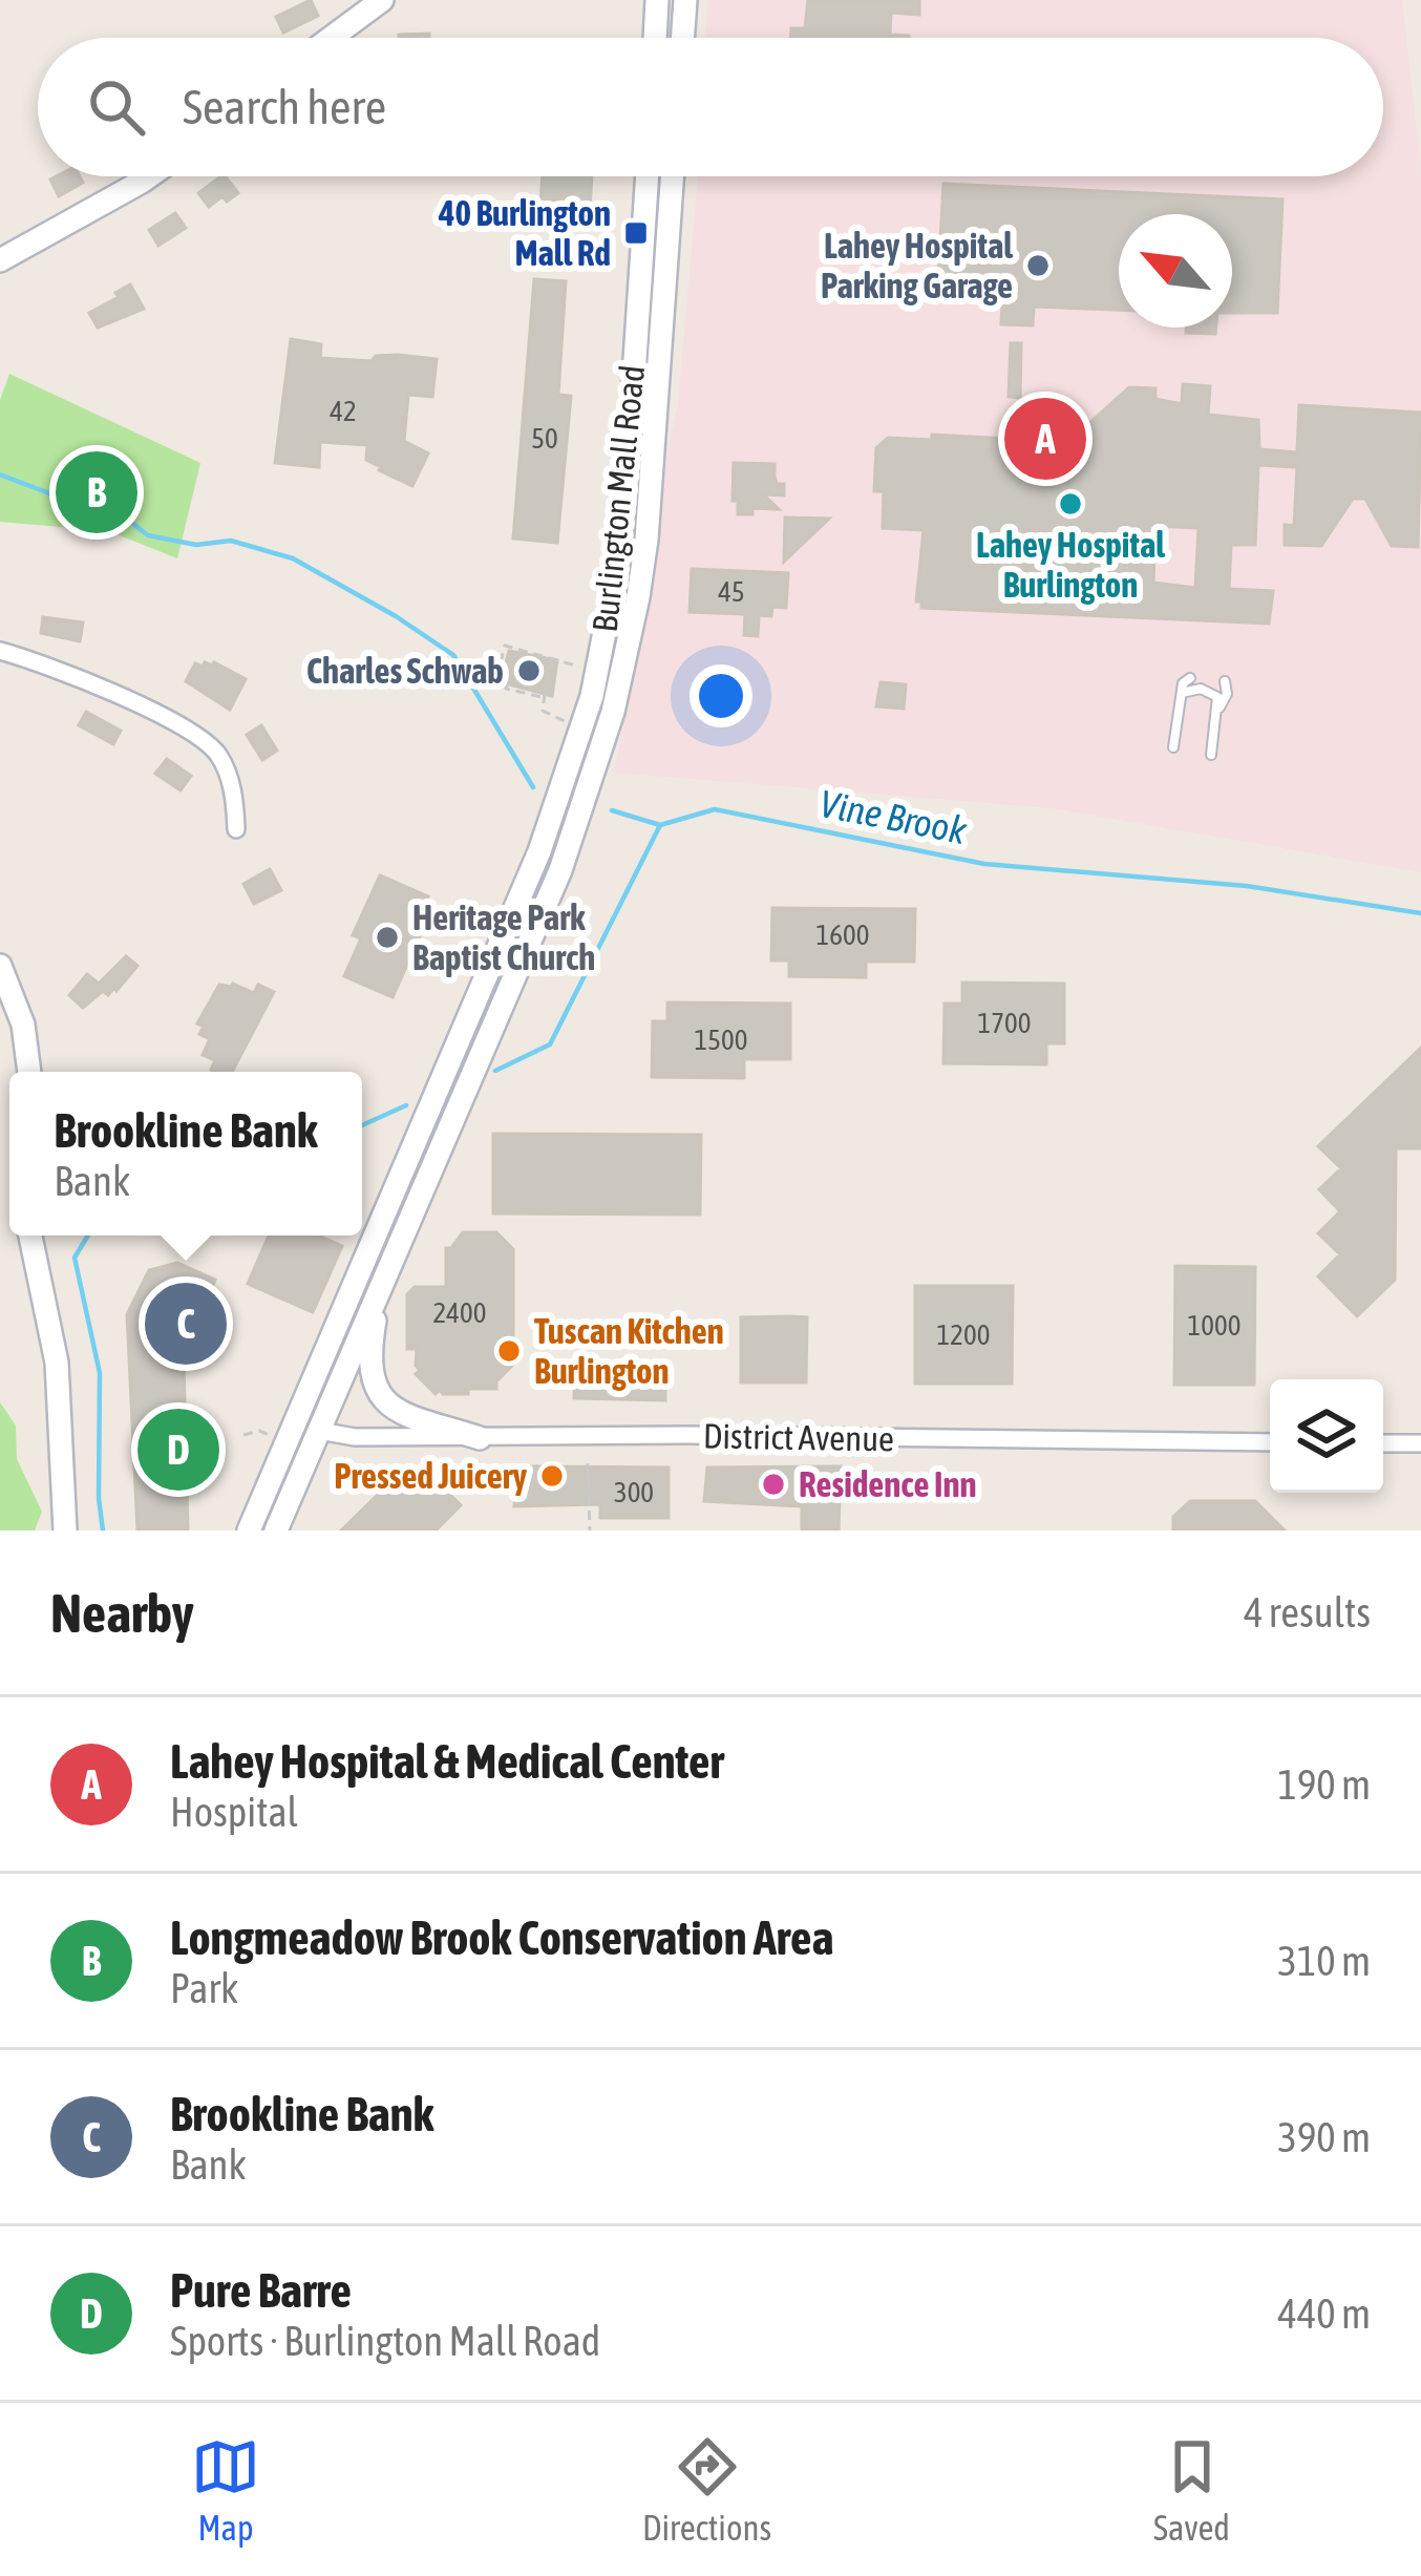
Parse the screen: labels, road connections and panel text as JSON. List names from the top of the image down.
{
  "streets": {
    "main road": ["Burlington Mall Road"],
    "street": ["District Avenue"]
  },
  "crossings": [
    ["Burlington Mall Road", "District Avenue"]
  ],
  "water": ["Vine Brook"],
  "places": {
    "transit": ["40 Burlington Mall Rd"],
    "other": [
      "Lahey Hospital Parking Garage",
      "Lahey Hospital Burlington",
      "Charles Schwab",
      "Heritage Park Baptist Church",
      "Tuscan Kitchen Burlington",
      "Pressed Juicery",
      "Residence Inn"
    ]
  },
  "house_numbers": [
    "42",
    "50",
    "45",
    "1600",
    "1700",
    "1500",
    "2400",
    "1000",
    "1200",
    "300"
  ],
  "north": "top left",
  "page": {
    "search": "Search here",
    "pins": [
      "A",
      "B",
      "C",
      "D"
    ],
    "popup": ["Brookline Bank", "Bank"],
    "heading": ["Nearby", "4 results"],
    "list": [
      {
        "mark": "A",
        "name": "Lahey Hospital & Medical Center",
        "note": "Hospital",
        "value": "190 m"
      },
      {
        "mark": "B",
        "name": "Longmeadow Brook Conservation Area",
        "note": "Park",
        "value": "310 m"
      },
      {
        "mark": "C",
        "name": "Brookline Bank",
        "note": "Bank",
        "value": "390 m"
      },
      {
        "mark": "D",
        "name": "Pure Barre",
        "note": "Sports · Burlington Mall Road",
        "value": "440 m"
      }
    ],
    "nav": ["Map", "Directions", "Saved"]
  }
}
